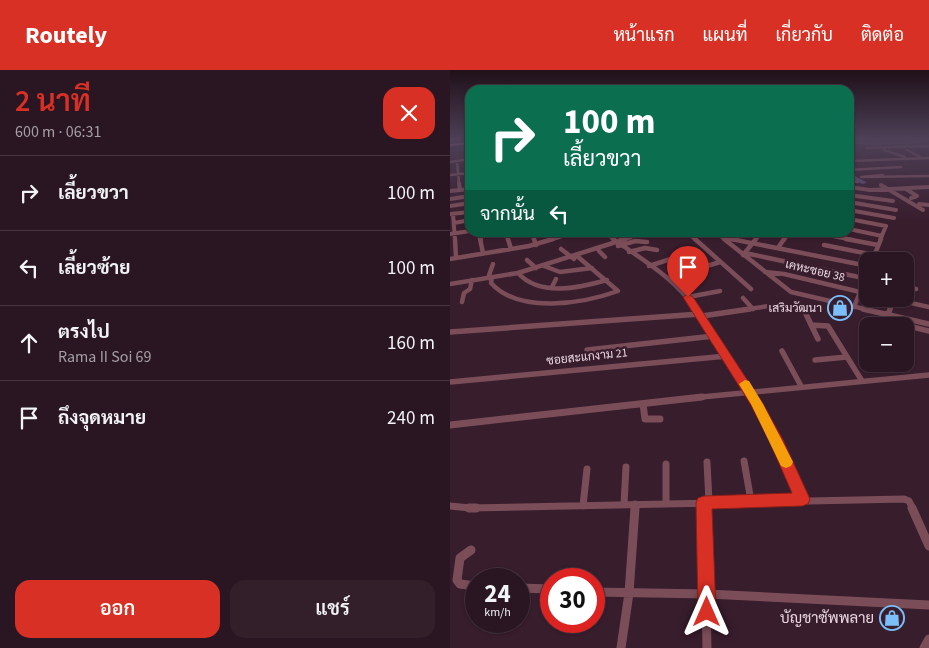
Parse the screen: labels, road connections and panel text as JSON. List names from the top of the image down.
{
  "streets": {
    "street": ["เคหะซอย 38", "ซอยสะแกงาม 21"]
  },
  "places": {
    "shop": ["เสริมวัฒนา", "บัญชาซัพพลาย"]
  },
  "page": {
    "header": "Routely",
    "nav": [
      "หน้าแรก",
      "แผนที่",
      "เกี่ยวกับ",
      "ติดต่อ"
    ],
    "heading": ["2 นาที", "600 m · 06:31"],
    "turn": ["100 m", "เลี้ยวขวา"],
    "list": [
      {
        "name": "เลี้ยวขวา",
        "value": "100 m"
      },
      {
        "name": "เลี้ยวซ้าย",
        "value": "100 m"
      },
      {
        "name": "ตรงไป",
        "note": "Rama II Soi 69",
        "value": "160 m"
      },
      {
        "name": "ถึงจุดหมาย",
        "value": "240 m"
      }
    ],
    "then": "จากนั้น",
    "map_buttons": ["+", "−"],
    "speed": "24 km/h",
    "limit": "30",
    "buttons": ["ออก", "แชร์"]
  }
}
